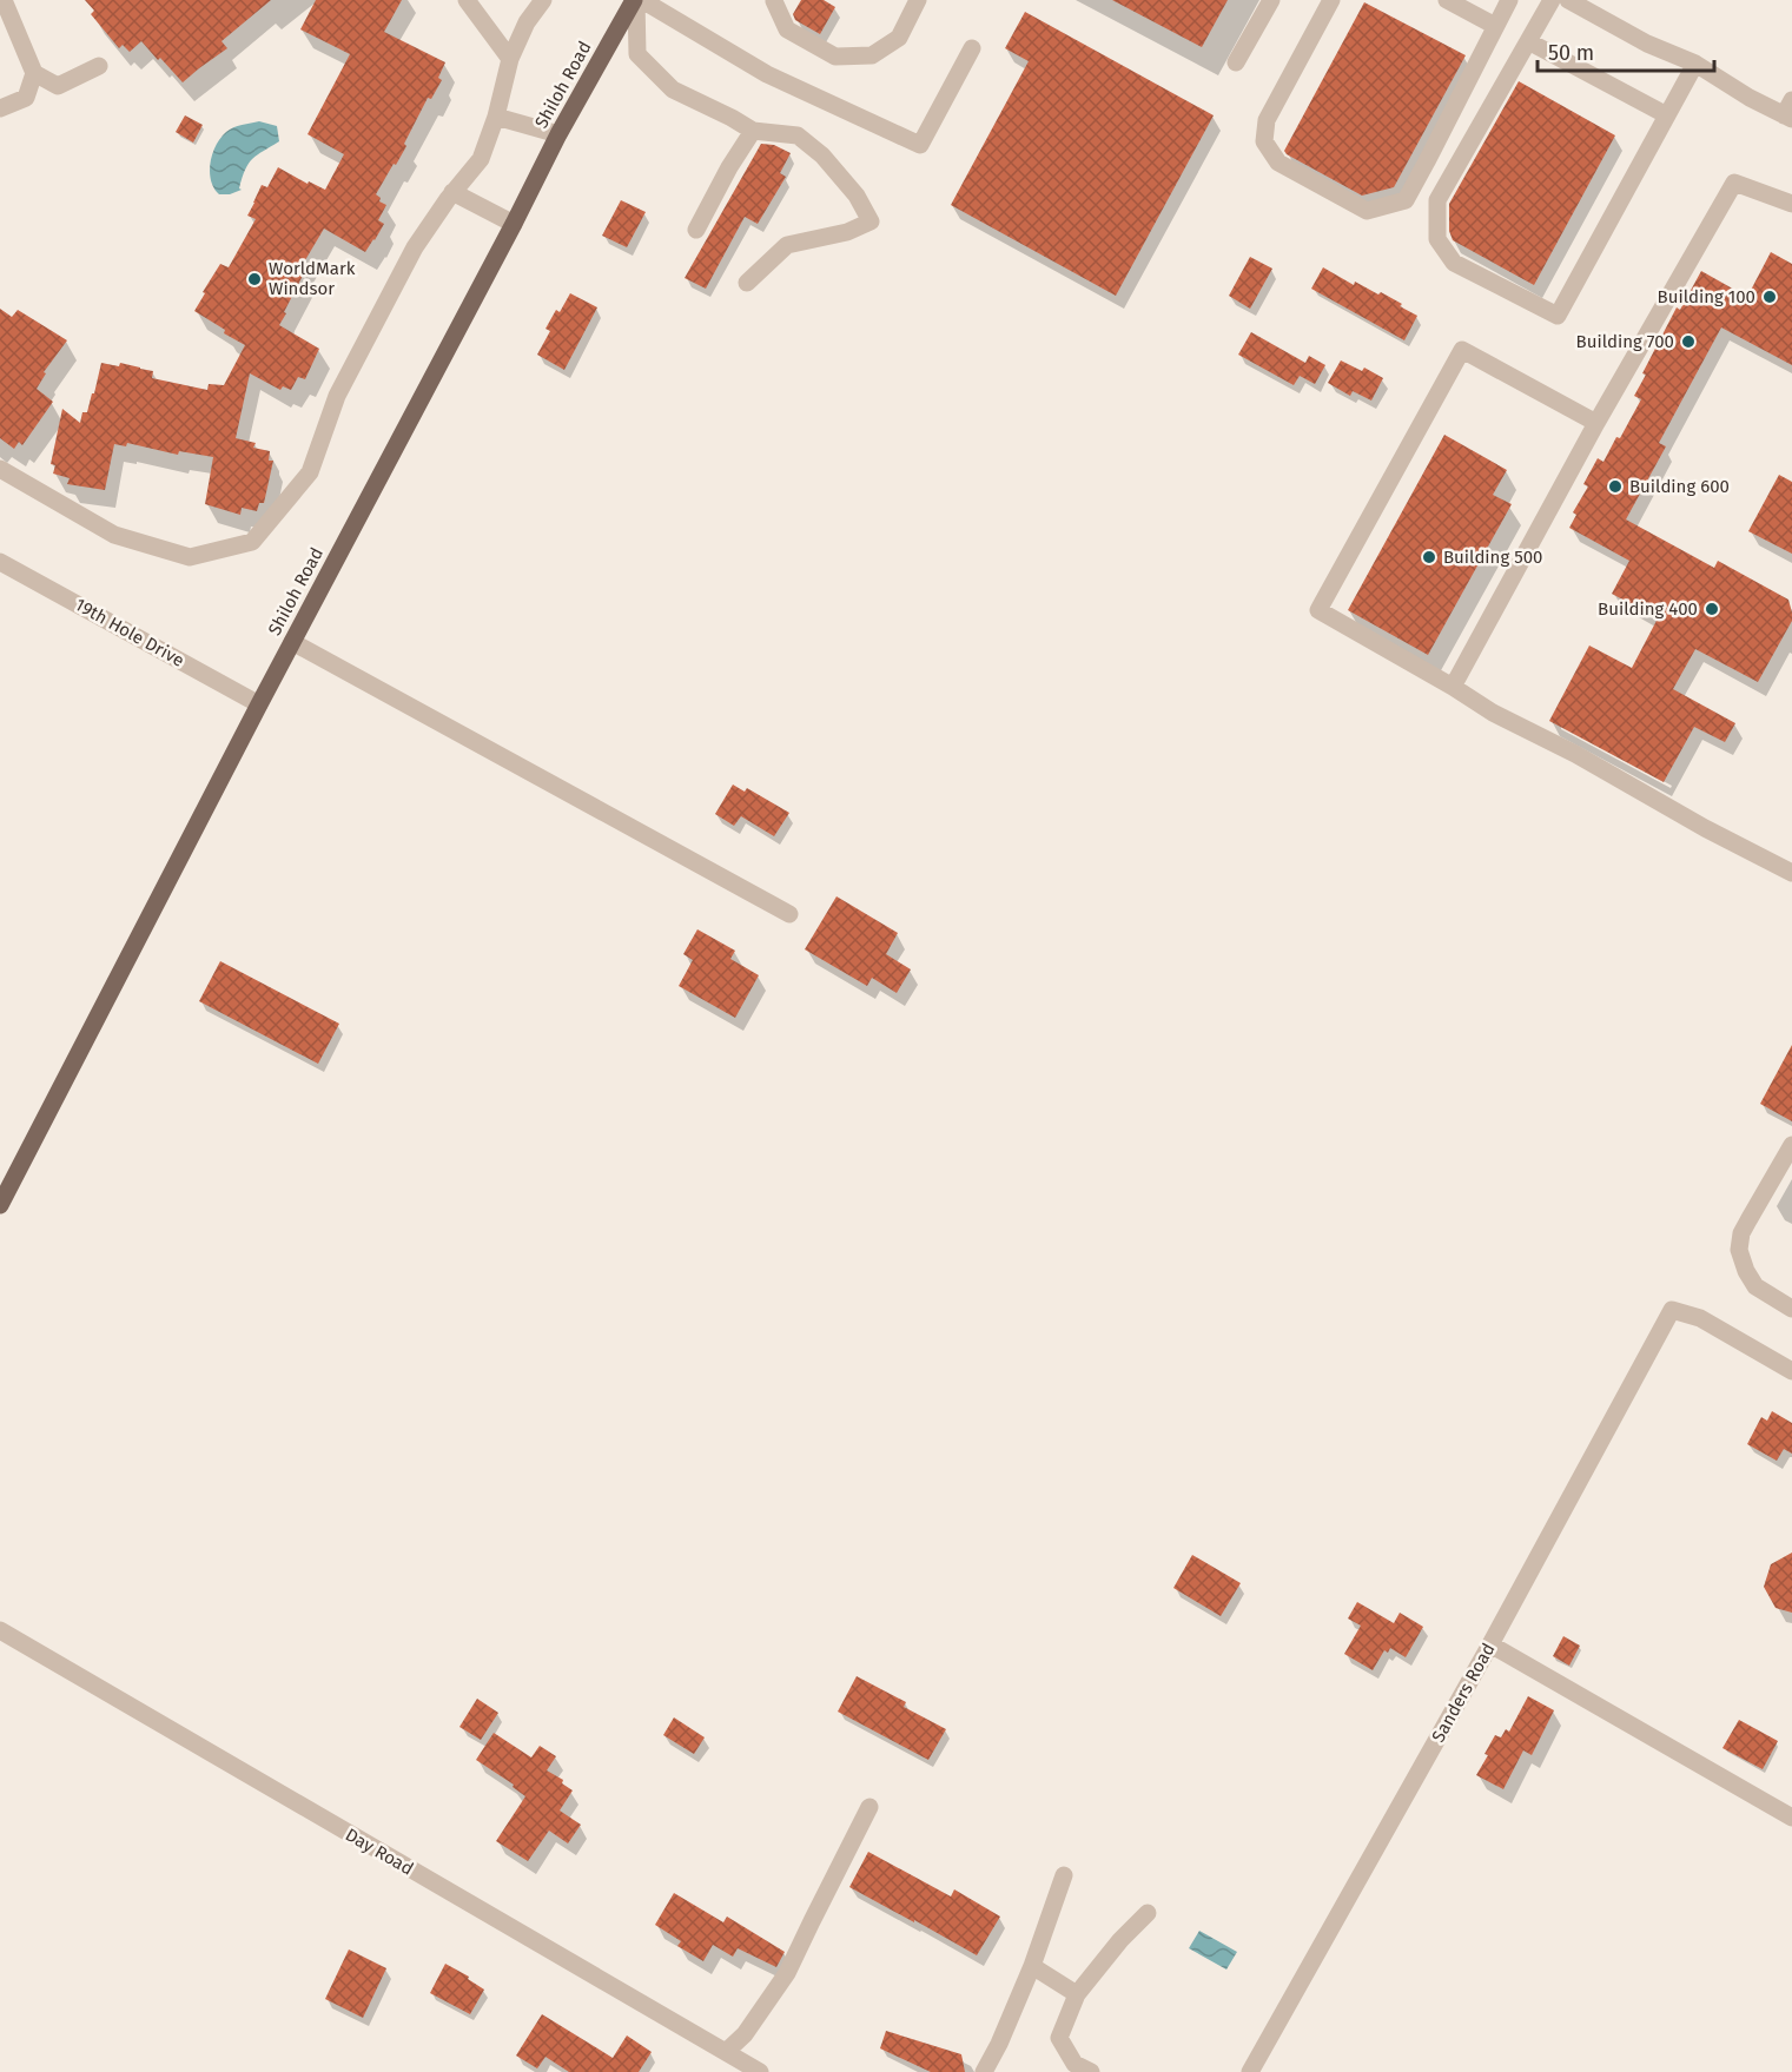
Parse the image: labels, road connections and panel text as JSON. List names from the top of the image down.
{
  "streets": {
    "main road": ["Shiloh Road"],
    "street": ["19th Hole Drive", "Sanders Road", "Day Road"]
  },
  "crossings": [
    ["Shiloh Road", "19th Hole Drive"]
  ],
  "places": [
    "WorldMark Windsor",
    "Building 100",
    "Building 700",
    "Building 600",
    "Building 500",
    "Building 400"
  ],
  "scale_bar": "50 m"
}
